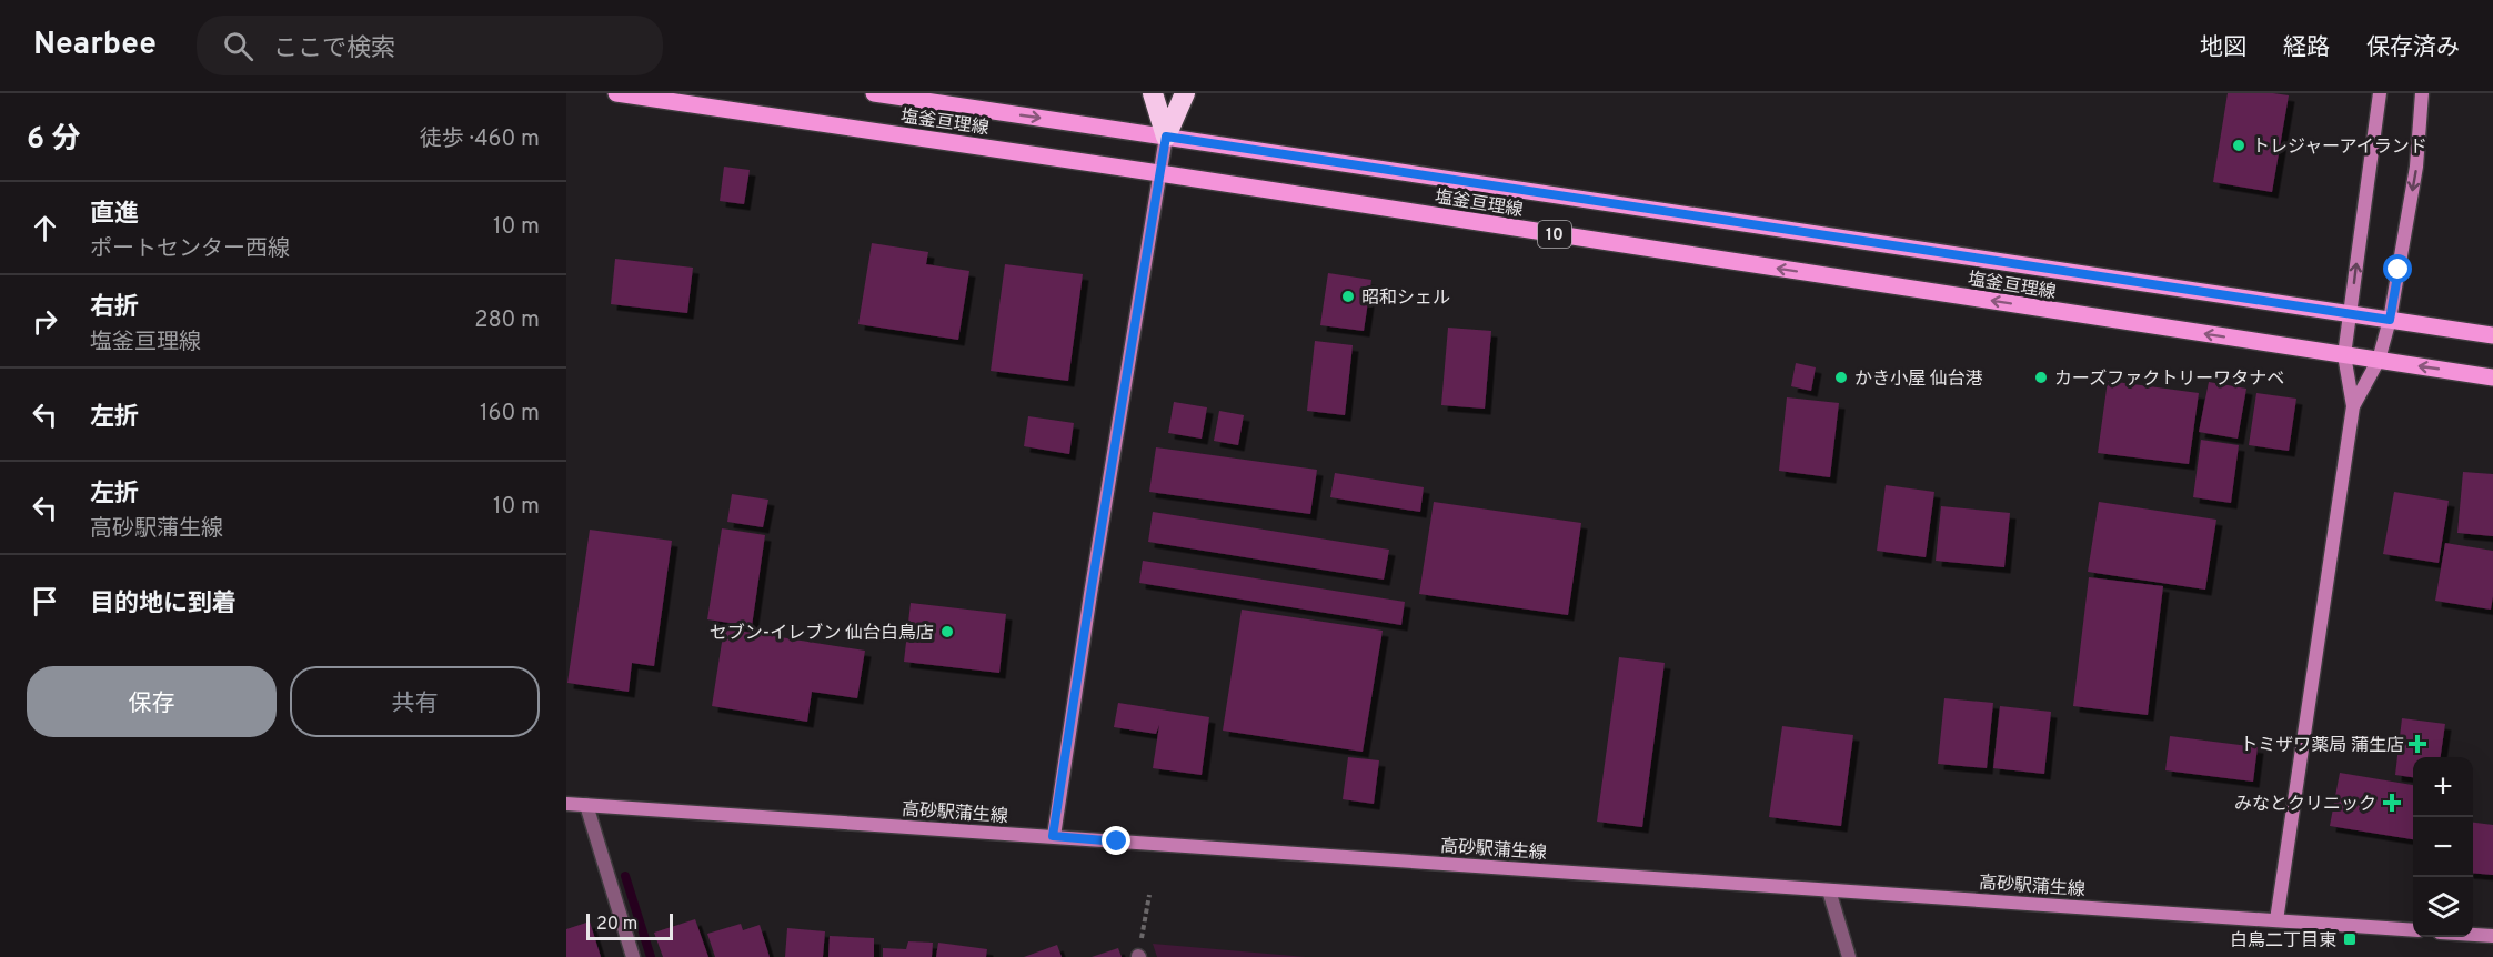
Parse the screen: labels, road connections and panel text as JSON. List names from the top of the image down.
{
  "streets": {
    "main road": ["塩釜亘理線", "10"],
    "street": ["高砂駅蒲生線"]
  },
  "places": {
    "other": [
      "トレジャーアイランド",
      "昭和シェル",
      "かき小屋 仙台港",
      "カーズファクトリーワタナベ",
      "セブン-イレブン 仙台白鳥店"
    ],
    "health": ["トミザワ薬局 蒲生店", "みなとクリニック"],
    "transit": ["白鳥二丁目東"]
  },
  "scale_bar": "20 m",
  "page": {
    "header": "Nearbee",
    "search": "ここで検索",
    "nav": ["地図", "経路", "保存済み"],
    "heading": ["6 分", "徒歩 · 460 m"],
    "list": [
      ["直進", "ポートセンター西線", "10 m"],
      ["右折", "塩釜亘理線", "280 m"],
      ["左折", "160 m"],
      ["左折", "高砂駅蒲生線", "10 m"],
      "目的地に到着"
    ],
    "buttons": ["保存", "共有"],
    "map_buttons": ["+", "−"],
    "scale": "20 m"
  }
}
